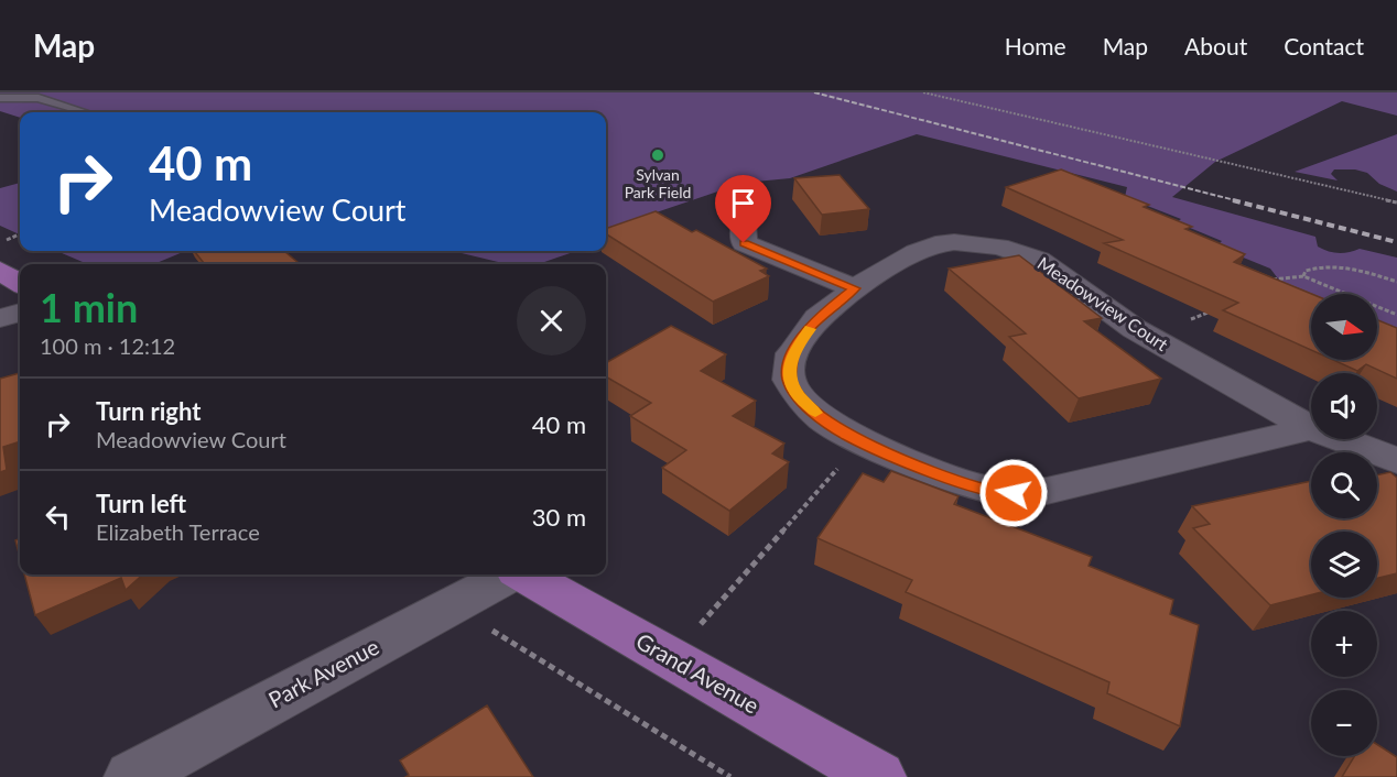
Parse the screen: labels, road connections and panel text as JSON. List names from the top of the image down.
{
  "streets": {
    "main road": ["Grand Avenue"],
    "street": ["Meadowview Court", "Park Avenue"]
  },
  "places": ["Sylvan Park Field"],
  "north": "right",
  "page": {
    "header": "Map",
    "nav": [
      "Home",
      "Map",
      "About",
      "Contact"
    ],
    "turn": ["40 m", "Meadowview Court"],
    "heading": ["1 min", "100 m · 12:12"],
    "map_buttons": ["+", "−"],
    "list": [
      {
        "name": "Turn right",
        "note": "Meadowview Court",
        "value": "40 m"
      },
      {
        "name": "Turn left",
        "note": "Elizabeth Terrace",
        "value": "30 m"
      }
    ]
  }
}
